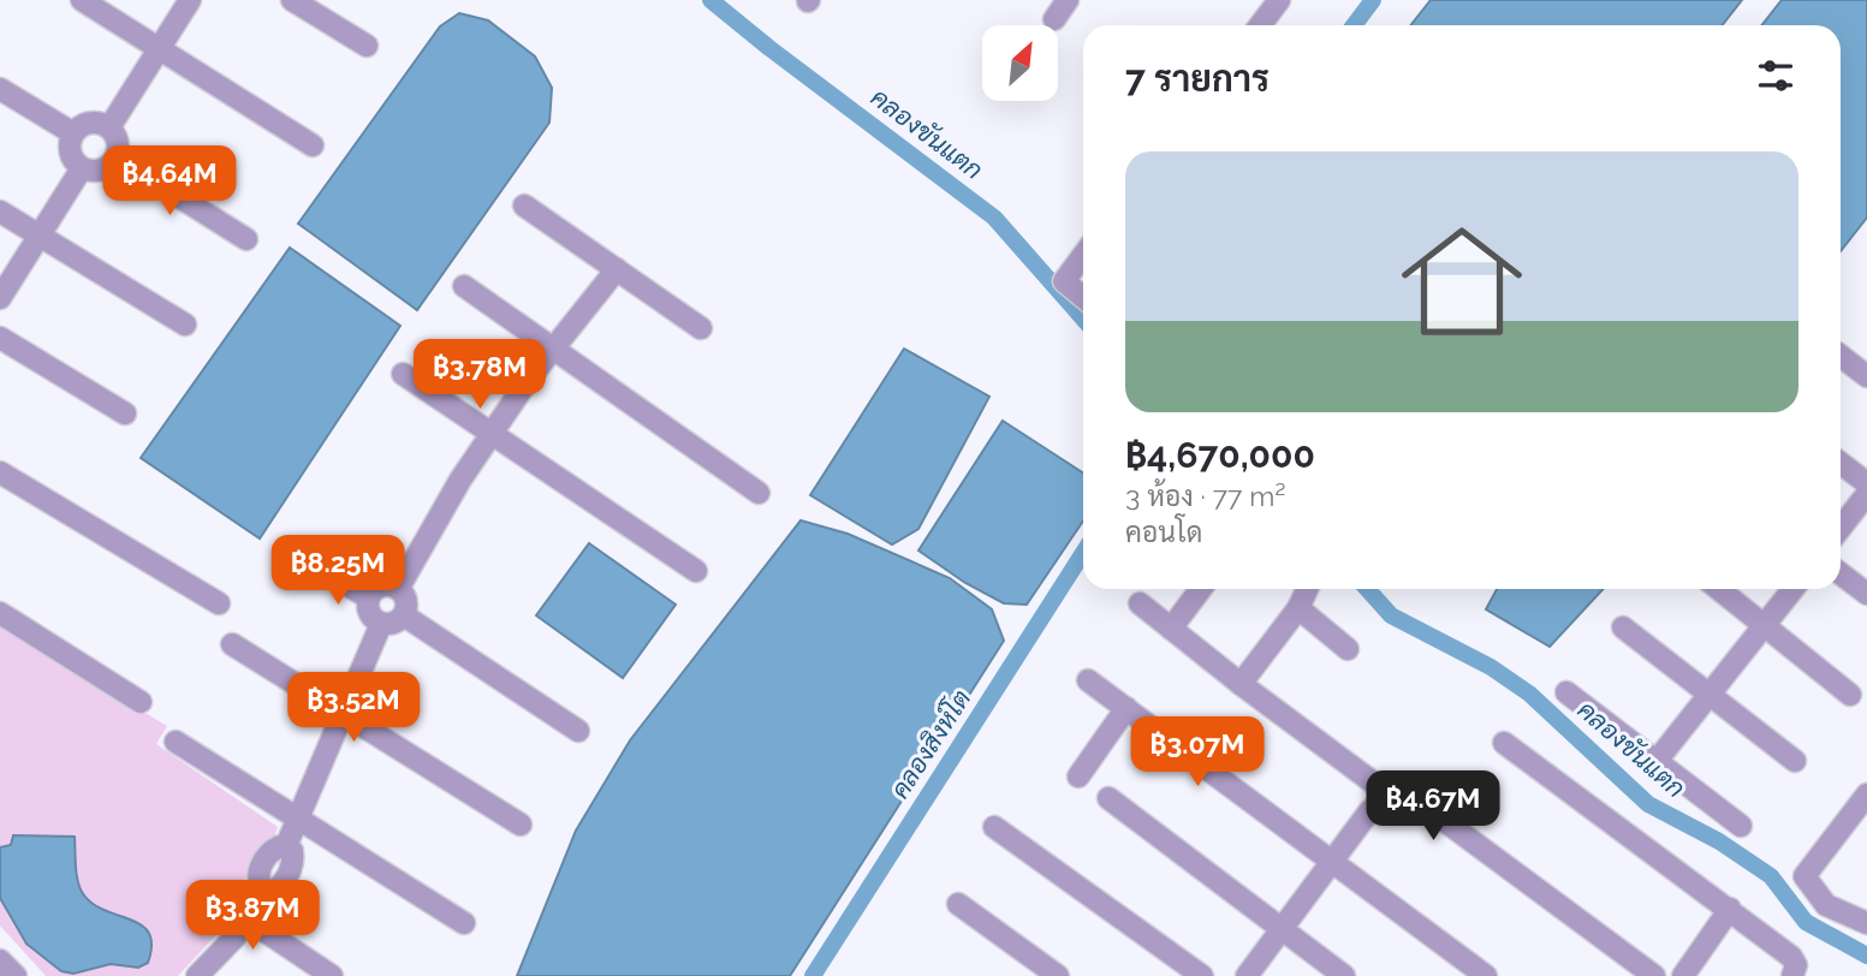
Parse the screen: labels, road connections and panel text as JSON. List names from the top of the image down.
{
  "water": ["คลองขันแตก", "คลองสิงห์โต"],
  "north": "top right",
  "page": {
    "heading": "7 รายการ",
    "list": [
      {
        "name": "฿4,670,000",
        "note": "3 ห้อง · 77 m² · คอนโด"
      }
    ],
    "price": [
      "฿4.64M",
      "฿3.78M",
      "฿8.25M",
      "฿3.52M",
      "฿3.07M",
      "฿4.67M",
      "฿3.87M"
    ]
  }
}
